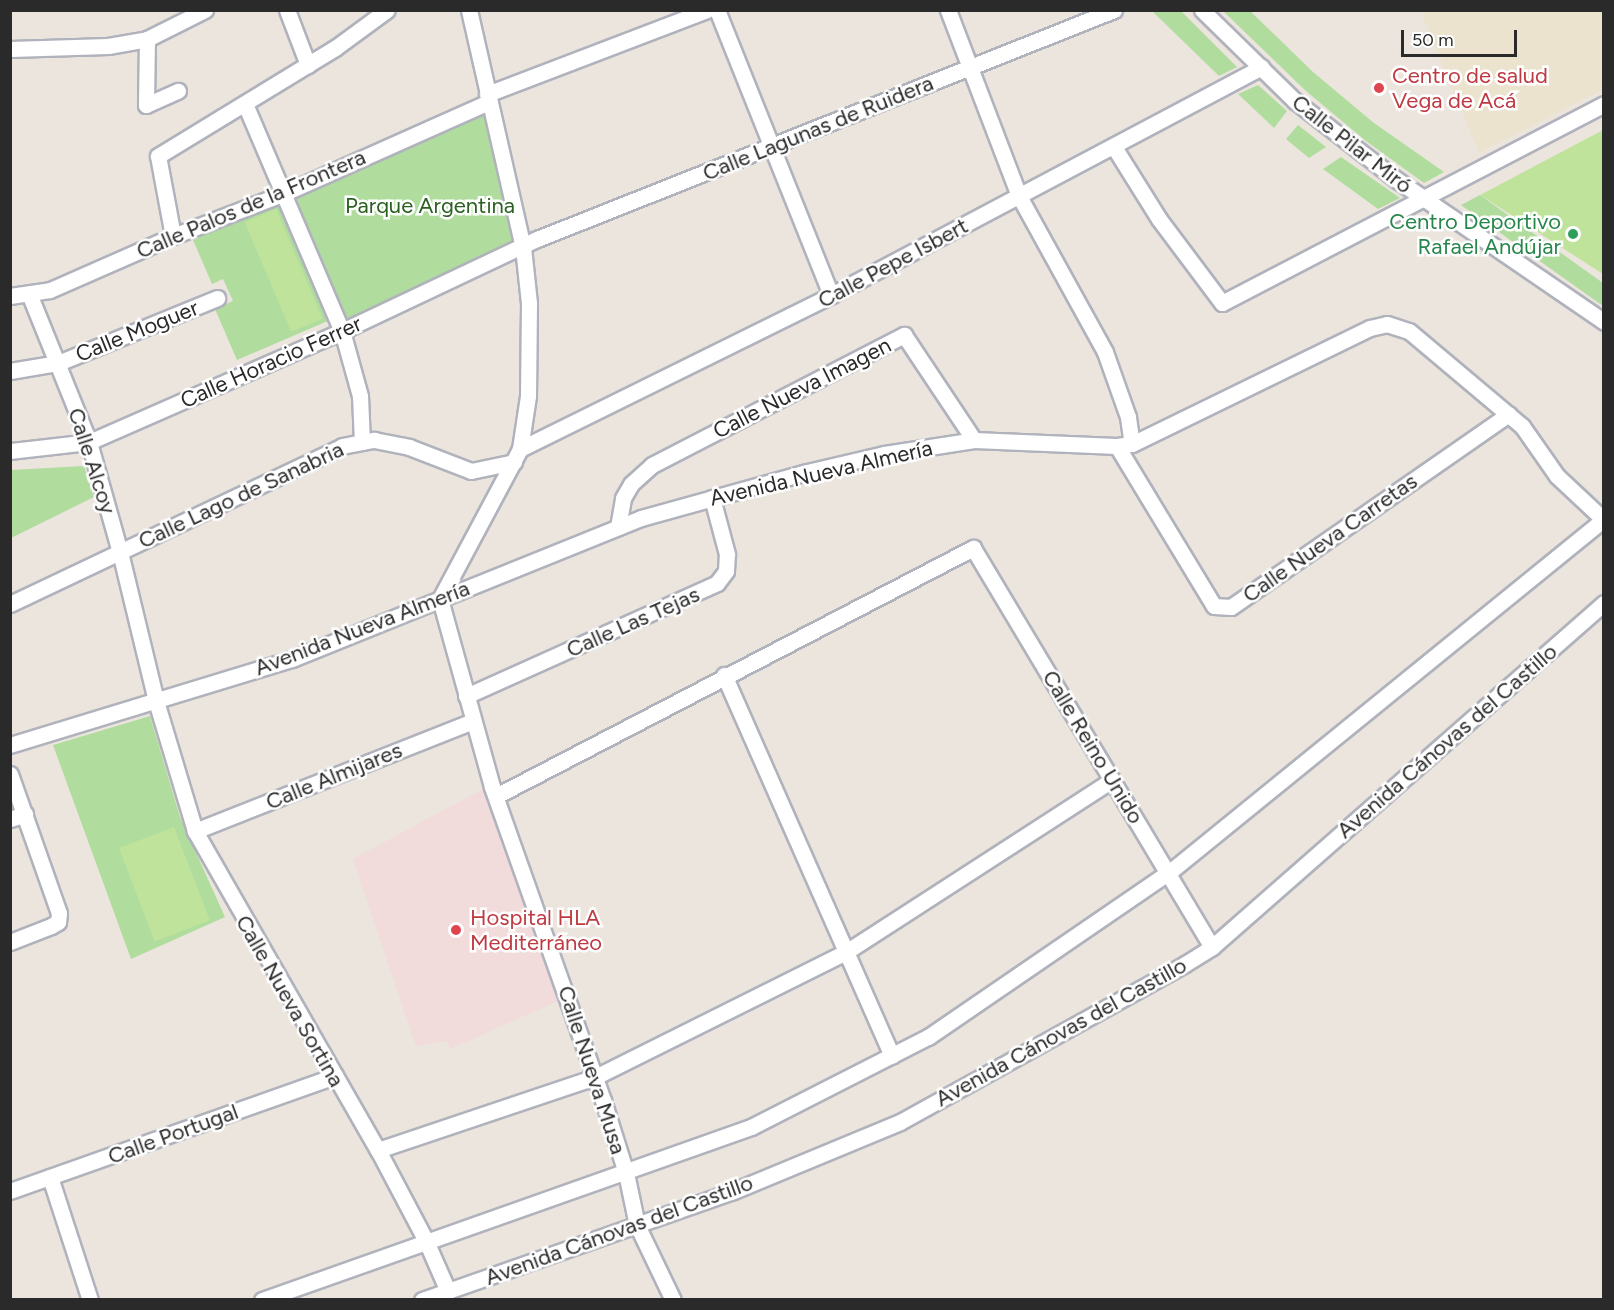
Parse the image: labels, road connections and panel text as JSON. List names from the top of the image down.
{
  "streets": {
    "street": [
      "Calle Lagunas de Ruidera",
      "Calle Pilar Miró",
      "Calle Palos de la Frontera",
      "Calle Pepe Isbert",
      "Calle Moguer",
      "Calle Horacio Ferrer",
      "Calle Nueva Imagen",
      "Calle Alcoy",
      "Avenida Nueva Almería",
      "Calle Lago de Sanabria",
      "Calle Nueva Carretas",
      "Calle Las Tejas",
      "Avenida Cánovas del Castillo",
      "Calle Reino Unido",
      "Calle Almijares",
      "Calle Nueva Sortina",
      "Calle Nueva Musa",
      "Calle Portugal"
    ]
  },
  "crossings": [
    ["Calle Lagunas de Ruidera", "Calle Horacio Ferrer"],
    ["Calle Pilar Miró", "Calle Pepe Isbert"],
    ["Calle Palos de la Frontera", "Calle Alcoy"],
    ["Calle Pepe Isbert", "Calle Lago de Sanabria"],
    ["Calle Moguer", "Calle Alcoy"],
    ["Calle Horacio Ferrer", "Calle Alcoy"],
    ["Calle Nueva Imagen", "Avenida Nueva Almería"],
    ["Calle Alcoy", "Avenida Nueva Almería"],
    ["Calle Alcoy", "Calle Lago de Sanabria"],
    ["Calle Alcoy", "Calle Nueva Sortina"],
    ["Avenida Nueva Almería", "Calle Nueva Carretas"],
    ["Avenida Nueva Almería", "Calle Las Tejas"],
    ["Avenida Nueva Almería", "Calle Nueva Sortina"],
    ["Avenida Nueva Almería", "Calle Nueva Musa"],
    ["Calle Las Tejas", "Calle Nueva Musa"],
    ["Avenida Cánovas del Castillo", "Calle Reino Unido"],
    ["Avenida Cánovas del Castillo", "Calle Nueva Sortina"],
    ["Avenida Cánovas del Castillo", "Calle Nueva Musa"],
    ["Calle Almijares", "Calle Nueva Sortina"],
    ["Calle Almijares", "Calle Nueva Musa"],
    ["Calle Nueva Sortina", "Calle Portugal"]
  ],
  "parks": ["Parque Argentina"],
  "places": ["Centro de salud Vega de Acá", "Centro Deportivo Rafael Andújar", "Hospital HLA Mediterráneo"],
  "scale_bar": "50 m"
}
